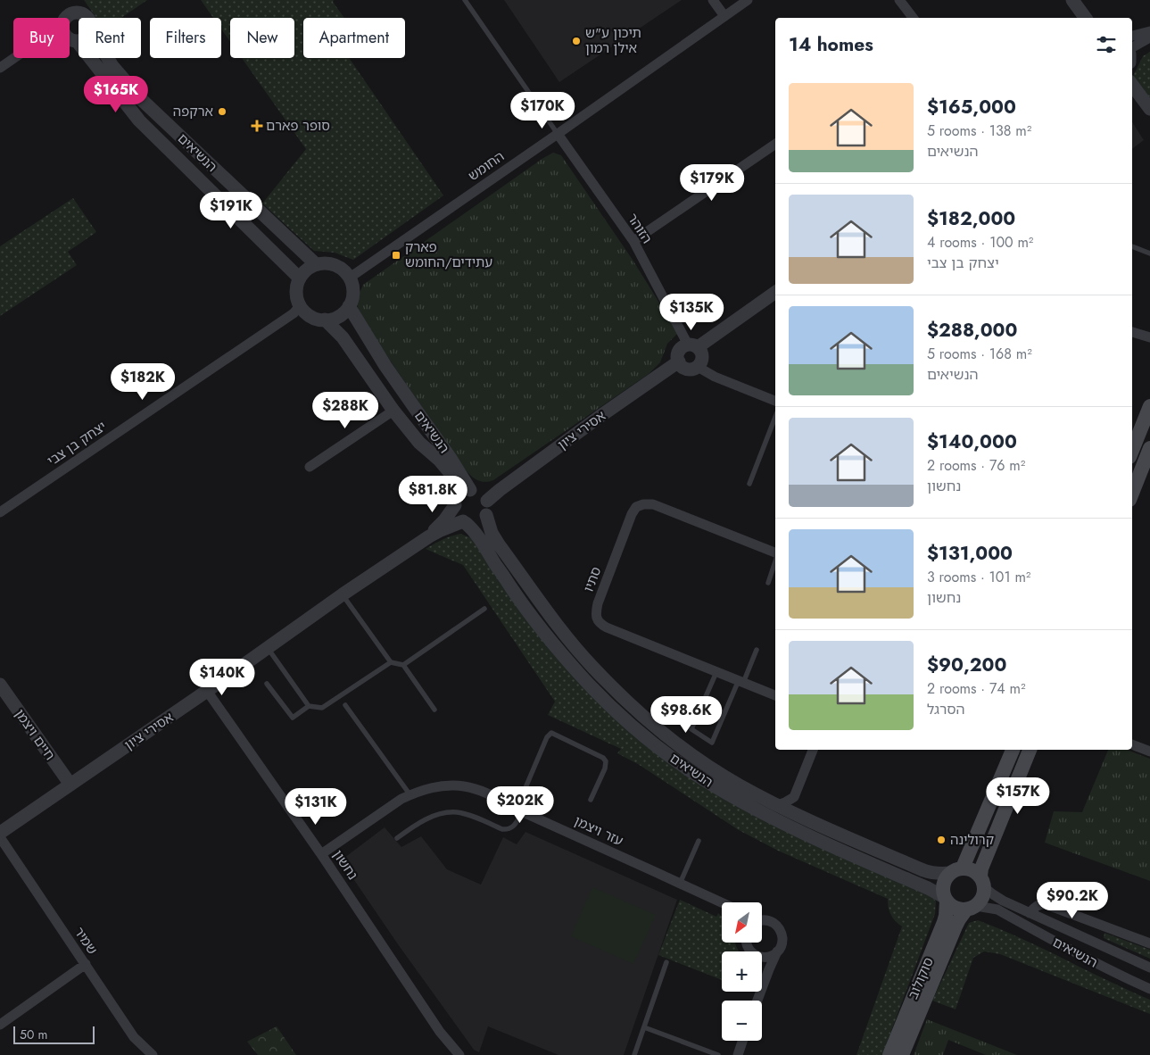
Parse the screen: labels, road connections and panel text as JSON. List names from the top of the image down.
{
  "streets": {
    "main road": ["סוקולוב"],
    "street": [
      "הנשיאים",
      "החומש",
      "הזוהר",
      "אסירי ציון",
      "יצחק בן צבי",
      "סתיו",
      "חיים ויצמן",
      "עזר ויצמן",
      "נחשון",
      "שמיר"
    ]
  },
  "crossings": [
    ["הנשיאים", "החומש"],
    ["הנשיאים", "אסירי ציון"],
    ["הנשיאים", "יצחק בן צבי"],
    ["הנשיאים", "סוקולוב"],
    ["החומש", "הזוהר"],
    ["החומש", "יצחק בן צבי"],
    ["הזוהר", "אסירי ציון"],
    ["אסירי ציון", "חיים ויצמן"],
    ["אסירי ציון", "נחשון"],
    ["עזר ויצמן", "נחשון"]
  ],
  "places": {
    "other": ["תיכון ע\"ש אילן רמון", "ארקפה", "קרולינה"],
    "health": ["סופר פארם"],
    "transit": ["פארק עתידים/החומש"]
  },
  "scale_bar": "50 m",
  "north": "bottom left",
  "page": {
    "chip": [
      "Buy",
      "Rent",
      "Filters",
      "New",
      "Apartment"
    ],
    "heading": "14 homes",
    "list": [
      {
        "name": "$165,000",
        "note": "5 rooms · 138 m² · הנשיאים"
      },
      {
        "name": "$182,000",
        "note": "4 rooms · 100 m² · יצחק בן צבי"
      },
      {
        "name": "$288,000",
        "note": "5 rooms · 168 m² · הנשיאים"
      },
      {
        "name": "$140,000",
        "note": "2 rooms · 76 m² · נחשון"
      },
      {
        "name": "$131,000",
        "note": "3 rooms · 101 m² · נחשון"
      },
      {
        "name": "$90,200",
        "note": "2 rooms · 74 m² · הסרגל"
      }
    ],
    "price": [
      "$165K",
      "$170K",
      "$179K",
      "$191K",
      "$135K",
      "$182K",
      "$288K",
      "$81.8K",
      "$140K",
      "$98.6K",
      "$157K",
      "$202K",
      "$131K",
      "$90.2K"
    ],
    "map_buttons": ["+", "−"],
    "scale": "50 m"
  }
}
